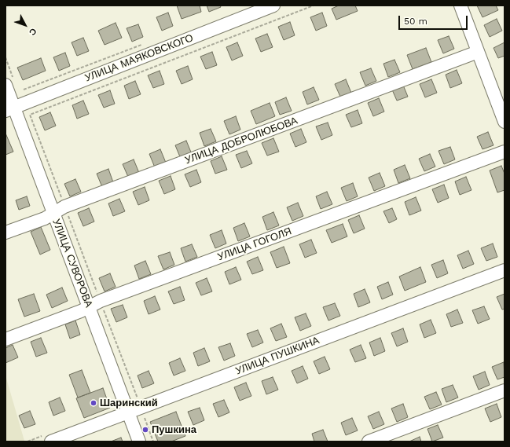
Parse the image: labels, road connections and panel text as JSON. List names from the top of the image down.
{
  "streets": {
    "street": [
      "УЛИЦА МАЯКОВСКОГО",
      "УЛИЦА ДОБРОЛЮБОВА",
      "УЛИЦА ГОГОЛЯ",
      "УЛИЦА СУВОРОВА",
      "УЛИЦА ПУШКИНА"
    ]
  },
  "crossings": [
    ["УЛИЦА МАЯКОВСКОГО", "УЛИЦА СУВОРОВА"],
    ["УЛИЦА ДОБРОЛЮБОВА", "УЛИЦА СУВОРОВА"],
    ["УЛИЦА ГОГОЛЯ", "УЛИЦА СУВОРОВА"],
    ["УЛИЦА СУВОРОВА", "УЛИЦА ПУШКИНА"]
  ],
  "places": ["Шаринский", "Пушкина"],
  "scale_bar": "50 m",
  "north": "bottom right"
}
